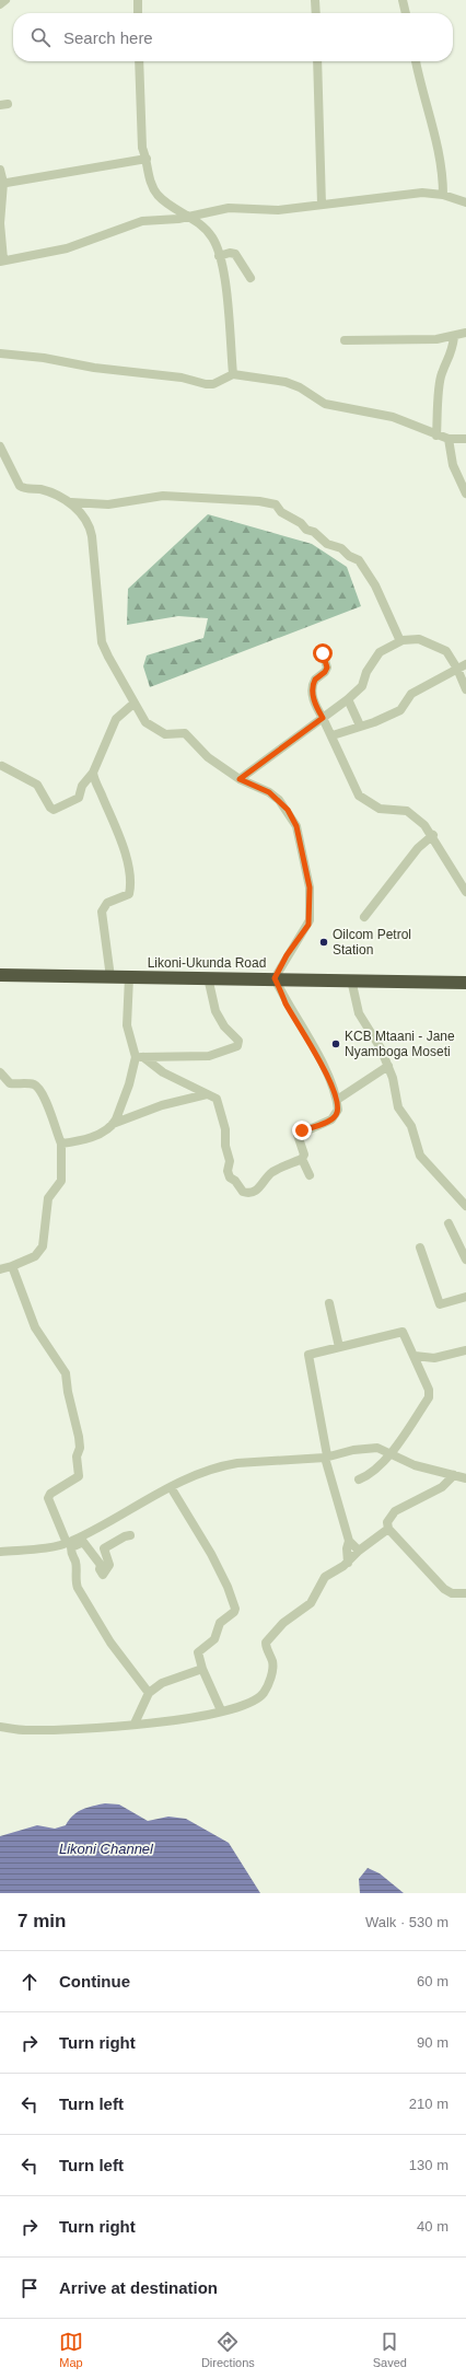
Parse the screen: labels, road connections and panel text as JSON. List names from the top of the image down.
{
  "streets": {
    "highway": ["Likoni-Ukunda Road"]
  },
  "water": ["Likoni Channel"],
  "places": ["Oilcom Petrol Station", "KCB Mtaani - Jane Nyamboga Moseti"],
  "page": {
    "search": "Search here",
    "heading": ["7 min", "Walk · 530 m"],
    "list": [
      ["Continue", "60 m"],
      ["Turn right", "90 m"],
      ["Turn left", "210 m"],
      ["Turn left", "130 m"],
      ["Turn right", "40 m"],
      "Arrive at destination"
    ],
    "nav": ["Map", "Directions", "Saved"]
  }
}
